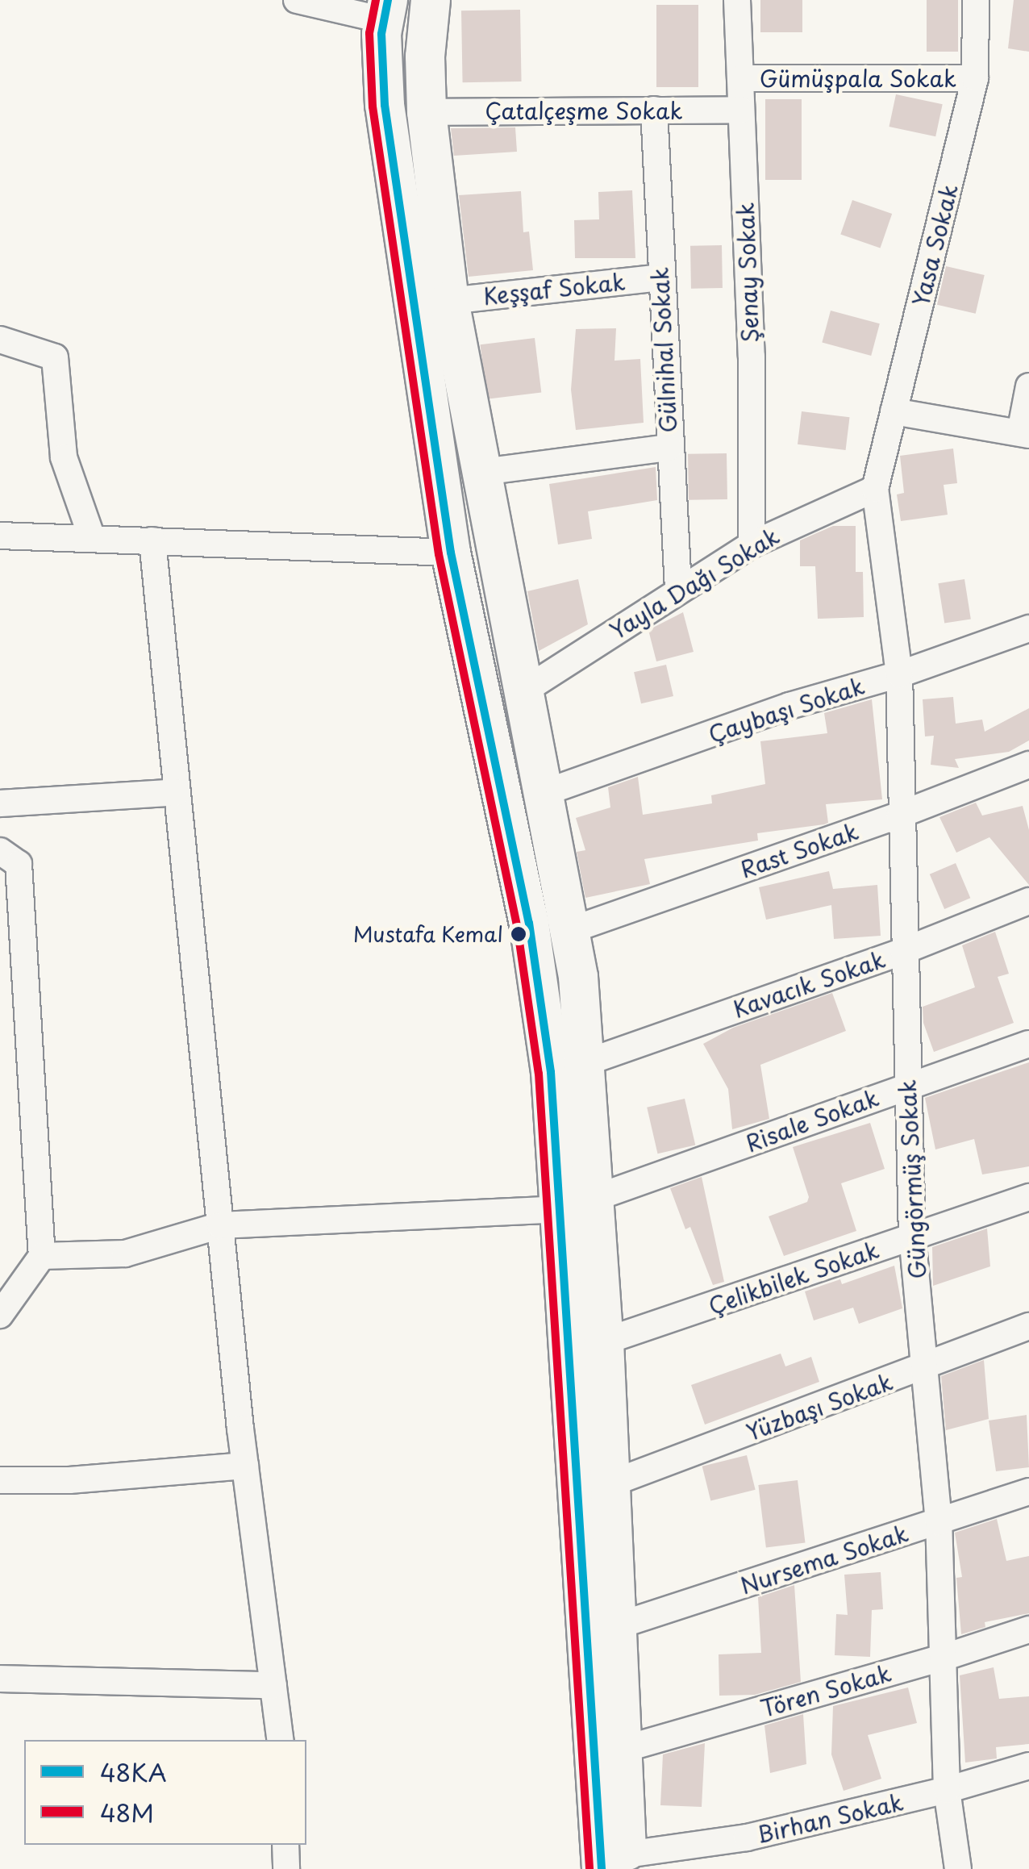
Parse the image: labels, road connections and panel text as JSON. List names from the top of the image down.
{
  "streets": {
    "street": [
      "Gümüşpala Sokak",
      "Çatalçeşme Sokak",
      "Yasa Sokak",
      "Şenay Sokak",
      "Keşşaf Sokak",
      "Gülnihal Sokak",
      "Yayla Dağı Sokak",
      "Çaybaşı Sokak",
      "Rast Sokak",
      "Kavacık Sokak",
      "Risale Sokak",
      "Güngörmüş Sokak",
      "Çelikbilek Sokak",
      "Yüzbaşı Sokak",
      "Nursema Sokak",
      "Tören Sokak",
      "Birhan Sokak"
    ]
  },
  "crossings": [
    ["Gümüşpala Sokak", "Yasa Sokak"],
    ["Gümüşpala Sokak", "Şenay Sokak"],
    ["Çatalçeşme Sokak", "Şenay Sokak"],
    ["Çatalçeşme Sokak", "Gülnihal Sokak"],
    ["Yasa Sokak", "Yayla Dağı Sokak"],
    ["Yasa Sokak", "Güngörmüş Sokak"],
    ["Şenay Sokak", "Yayla Dağı Sokak"],
    ["Keşşaf Sokak", "Gülnihal Sokak"],
    ["Gülnihal Sokak", "Yayla Dağı Sokak"],
    ["Yayla Dağı Sokak", "Güngörmüş Sokak"],
    ["Çaybaşı Sokak", "Güngörmüş Sokak"],
    ["Rast Sokak", "Güngörmüş Sokak"],
    ["Kavacık Sokak", "Güngörmüş Sokak"],
    ["Risale Sokak", "Güngörmüş Sokak"],
    ["Güngörmüş Sokak", "Çelikbilek Sokak"],
    ["Güngörmüş Sokak", "Yüzbaşı Sokak"],
    ["Güngörmüş Sokak", "Nursema Sokak"],
    ["Güngörmüş Sokak", "Tören Sokak"],
    ["Güngörmüş Sokak", "Birhan Sokak"]
  ],
  "places": ["Mustafa Kemal"],
  "lines": ["transit line 48KA", "transit line 48M"],
  "legend": ["48KA", "48M"]
}
